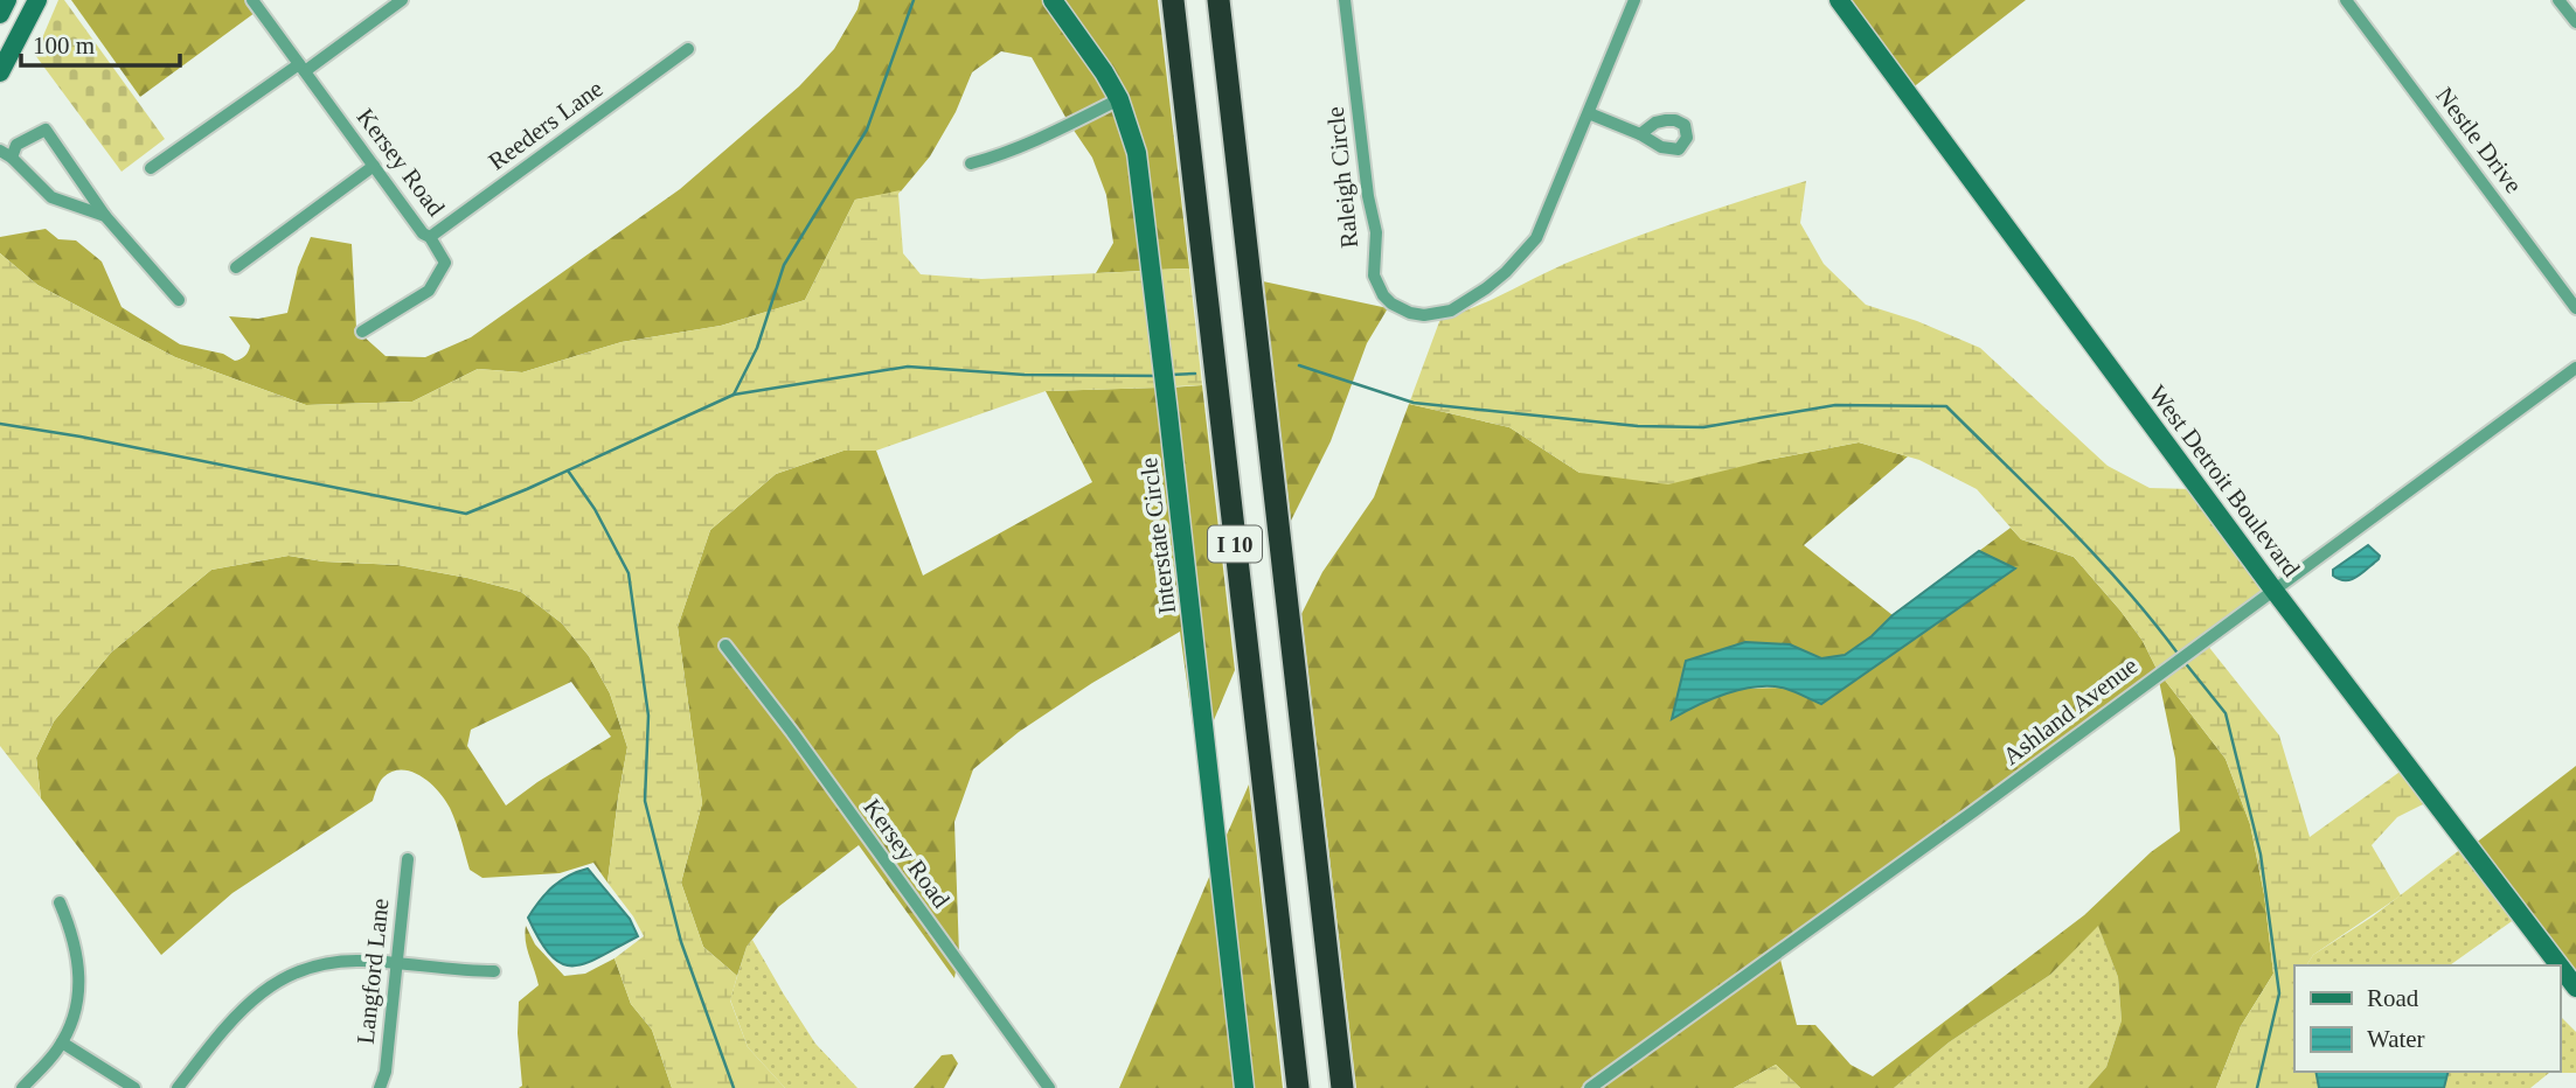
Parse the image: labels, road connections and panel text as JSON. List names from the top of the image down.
{
  "streets": {
    "highway": ["I 10"],
    "street": [
      "Reeders Lane",
      "Nestle Drive",
      "Kersey Road",
      "Raleigh Circle",
      "West Detroit Boulevard",
      "Interstate Circle",
      "Ashland Avenue",
      "Langford Lane"
    ]
  },
  "crossings": [
    ["Reeders Lane", "Kersey Road"],
    ["West Detroit Boulevard", "Ashland Avenue"]
  ],
  "legend": ["Road", "Water"],
  "scale_bar": "100 m"
}
